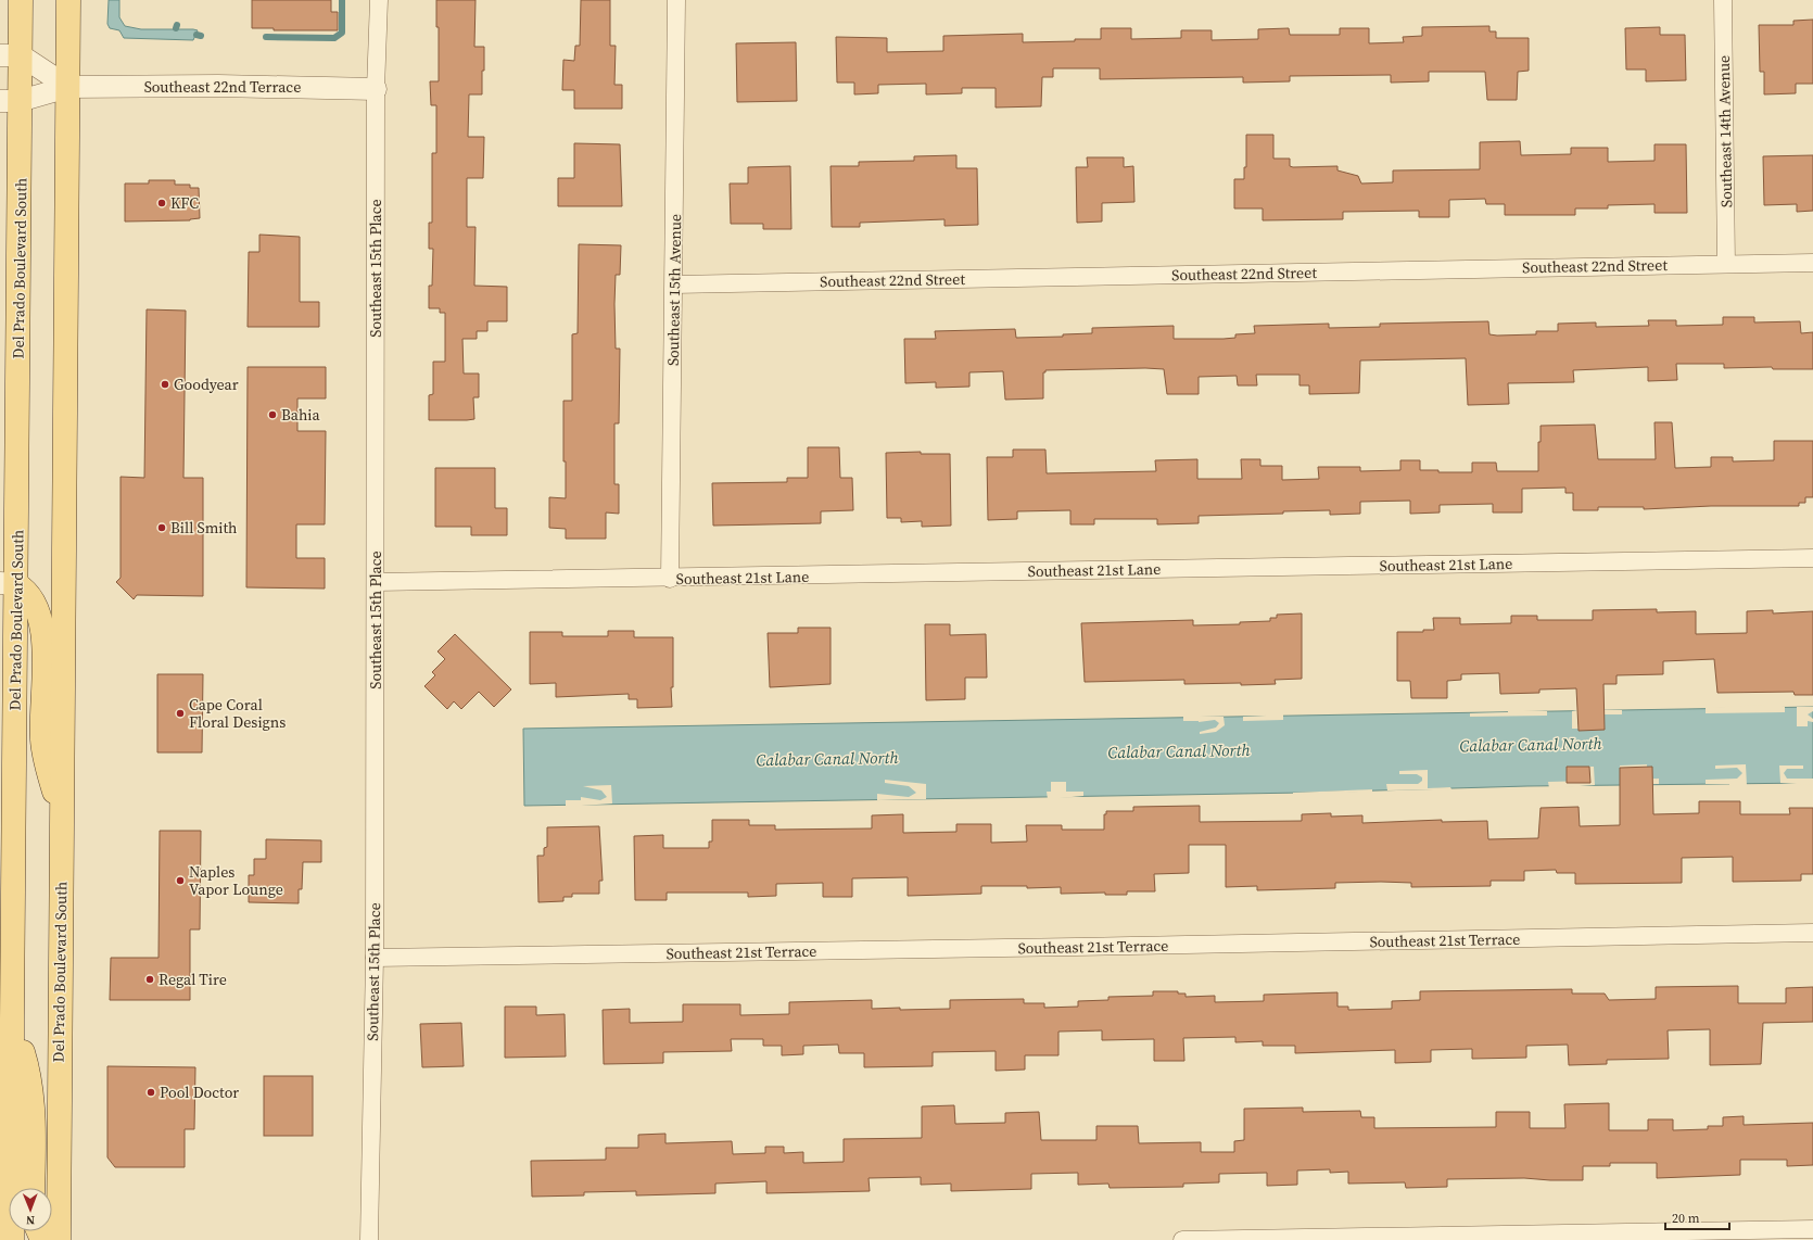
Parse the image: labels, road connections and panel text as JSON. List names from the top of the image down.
{
  "streets": {
    "main road": ["Del Prado Boulevard South"],
    "street": [
      "Southeast 22nd Terrace",
      "Southeast 14th Avenue",
      "Southeast 22nd Street",
      "Southeast 15th Place",
      "Southeast 15th Avenue",
      "Southeast 21st Lane",
      "Southeast 21st Terrace"
    ]
  },
  "crossings": [
    ["Southeast 22nd Terrace", "Del Prado Boulevard South"],
    ["Southeast 22nd Terrace", "Southeast 15th Place"],
    ["Southeast 14th Avenue", "Southeast 22nd Street"],
    ["Southeast 22nd Street", "Southeast 15th Avenue"],
    ["Southeast 15th Place", "Southeast 21st Lane"],
    ["Southeast 15th Place", "Southeast 21st Terrace"],
    ["Southeast 15th Avenue", "Southeast 21st Lane"]
  ],
  "water": ["Calabar Canal North"],
  "places": [
    "KFC",
    "Goodyear",
    "Bahia",
    "Bill Smith",
    "Cape Coral Floral Designs",
    "Naples Vapor Lounge",
    "Regal Tire",
    "Pool Doctor"
  ],
  "scale_bar": "20 m",
  "north": "bottom"
}
